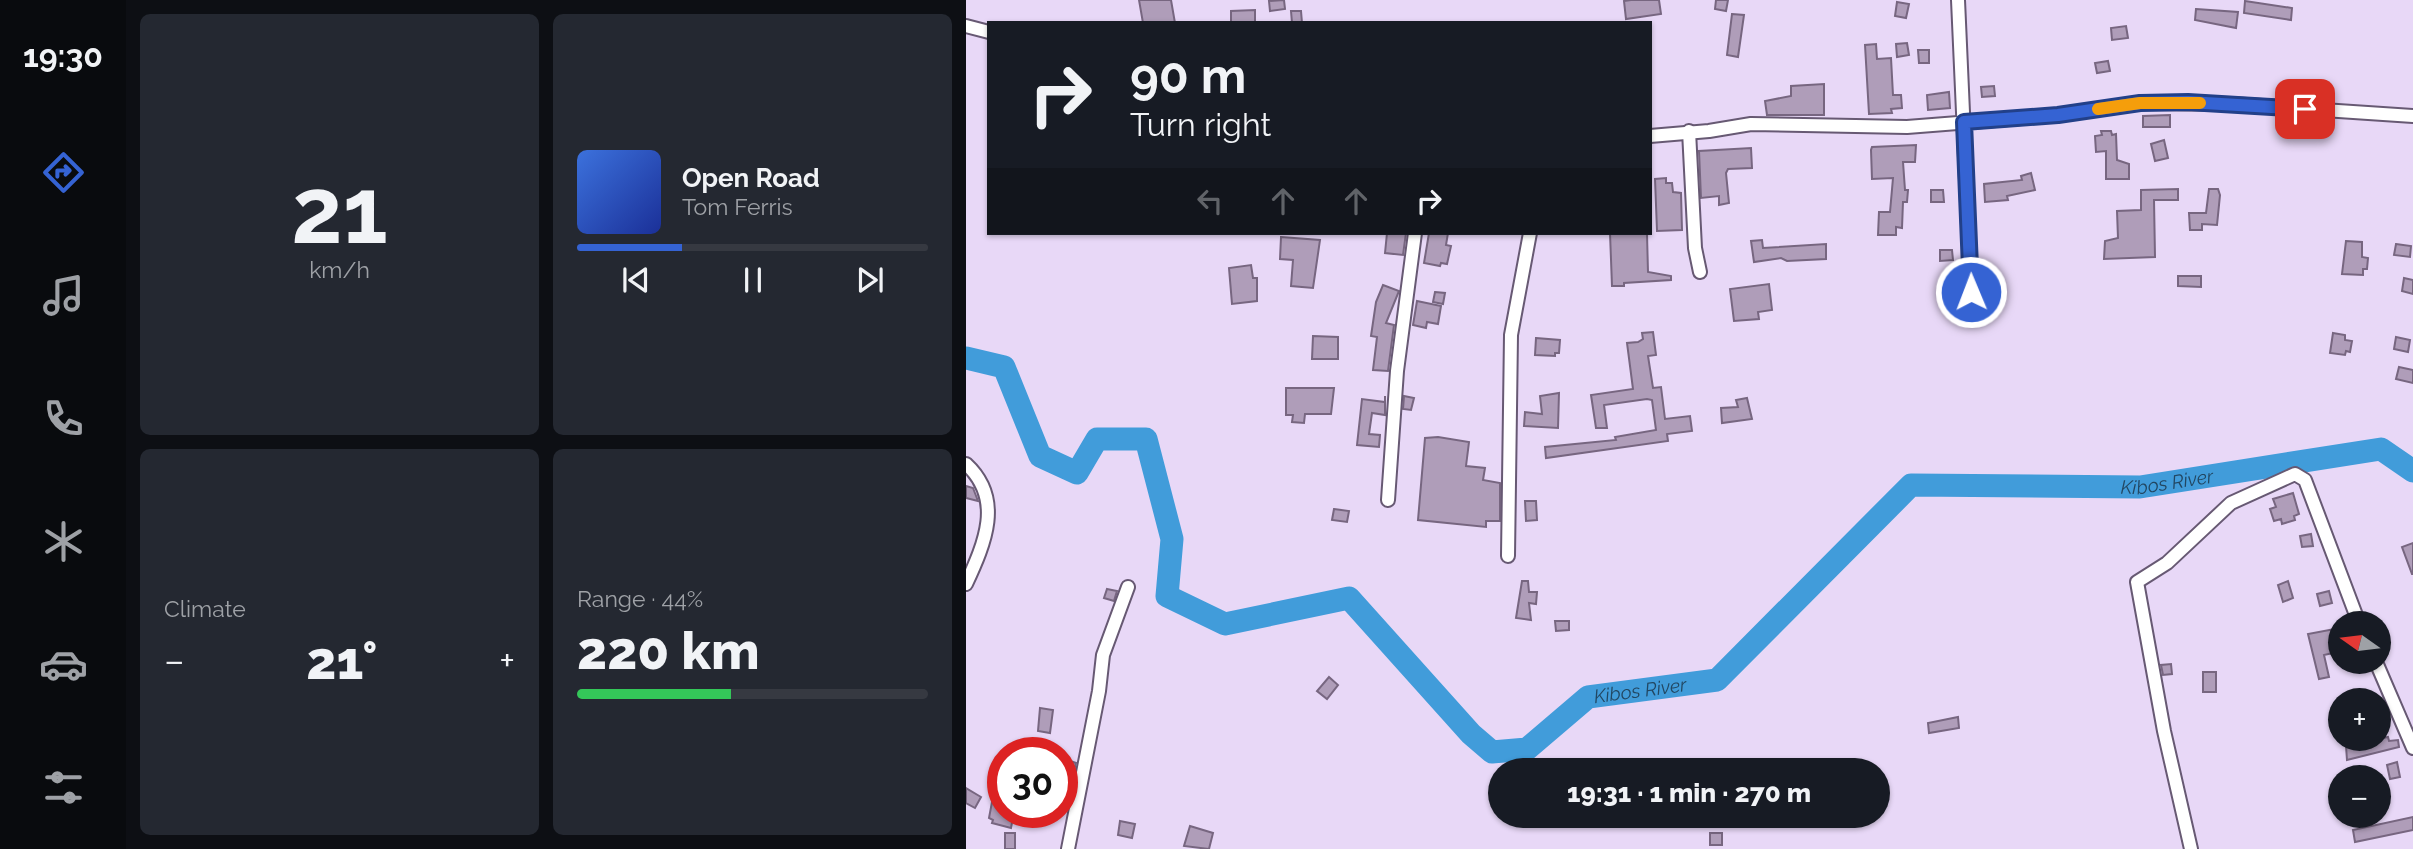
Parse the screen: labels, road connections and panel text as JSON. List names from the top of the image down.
{
  "water": ["Kibos River"],
  "north": "left",
  "page": {
    "tabs": "19:30",
    "tile": [
      ["21", "km/h"],
      "Climate",
      ["Range · 44%", "220 km"]
    ],
    "turn": ["90 m", "Turn right"],
    "song": ["Open Road", "Tom Ferris"],
    "map_buttons": ["+", "−"],
    "heat": ["−", "21°", "+"],
    "limit": "30",
    "trip": "19:31 · 1 min · 270 m"
  }
}
